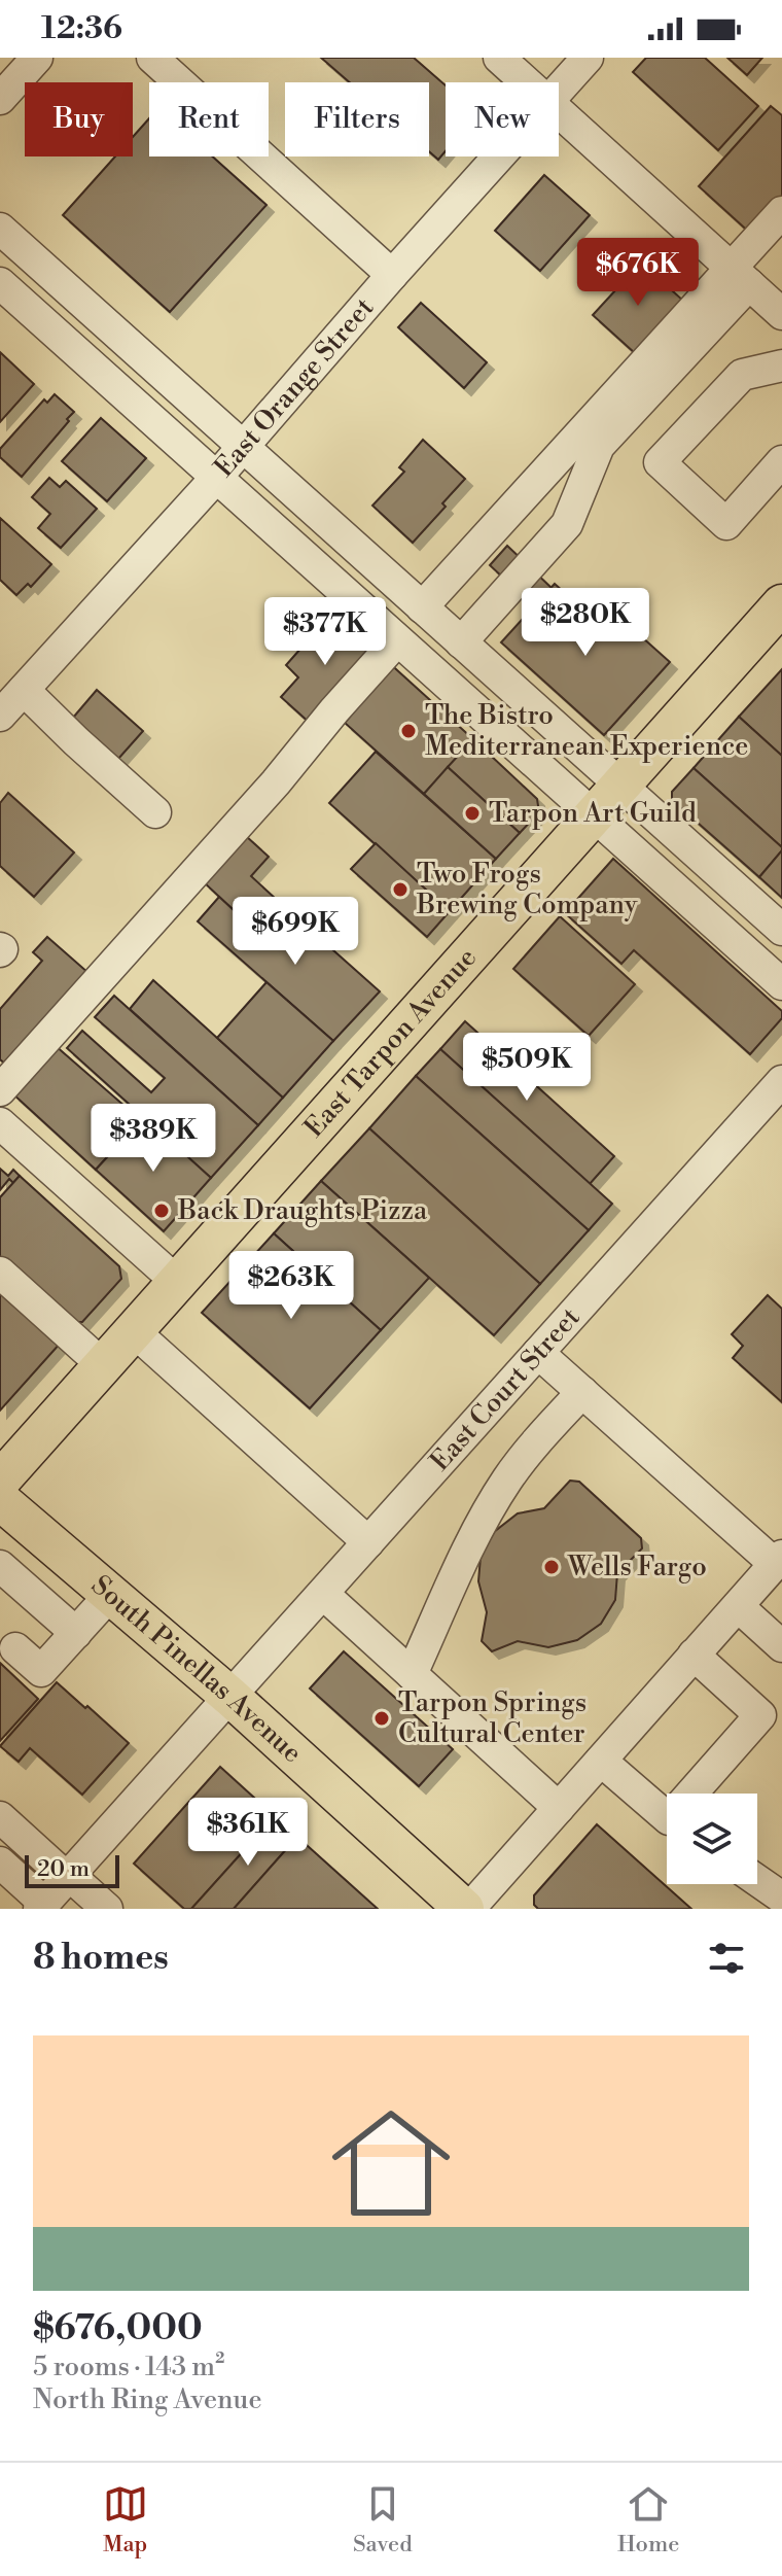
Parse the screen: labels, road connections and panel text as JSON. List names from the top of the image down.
{
  "streets": {
    "main road": ["East Tarpon Avenue", "South Pinellas Avenue"],
    "street": ["East Orange Street", "East Court Street"]
  },
  "crossings": [
    ["East Court Street", "South Pinellas Avenue"]
  ],
  "places": [
    "The Bistro Mediterranean Experience",
    "Tarpon Art Guild",
    "Two Frogs Brewing Company",
    "Back Draughts Pizza",
    "Wells Fargo",
    "Tarpon Springs Cultural Center"
  ],
  "scale_bar": "20 m",
  "page": {
    "status": "12:36",
    "chip": [
      "Buy",
      "Rent",
      "Filters",
      "New"
    ],
    "price": [
      "$676K",
      "$280K",
      "$377K",
      "$699K",
      "$509K",
      "$389K",
      "$263K",
      "$361K"
    ],
    "scale": "20 m",
    "heading": "8 homes",
    "list": [
      {
        "name": "$676,000",
        "note": "5 rooms · 143 m² · North Ring Avenue"
      }
    ],
    "tabs": ["Map", "Saved", "Home"]
  }
}
